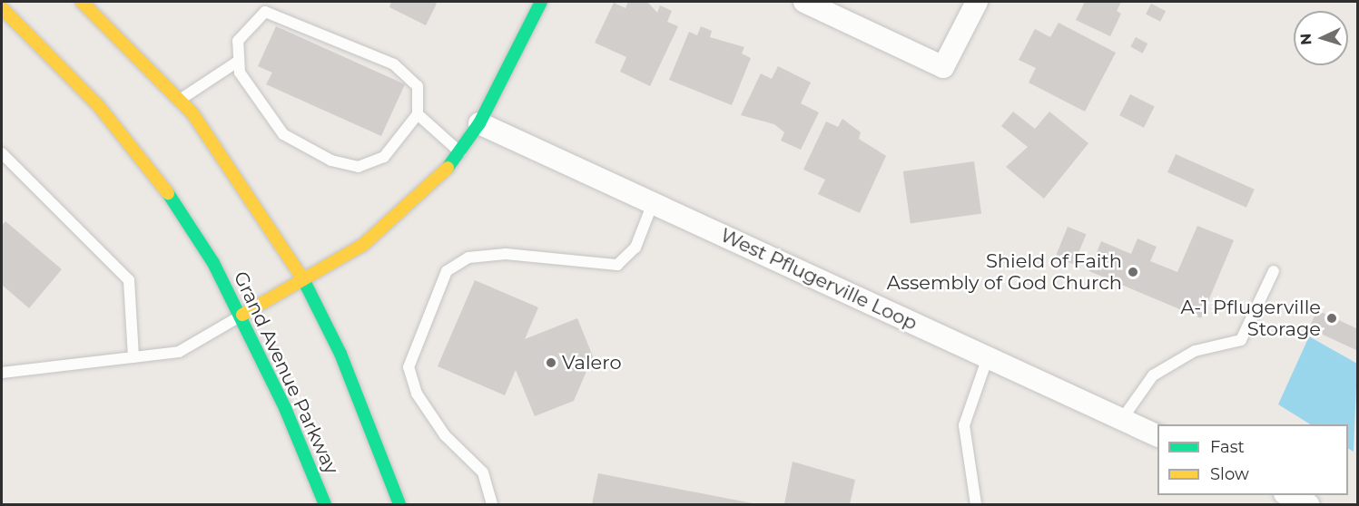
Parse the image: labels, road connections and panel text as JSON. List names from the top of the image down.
{
  "streets": {
    "main road": ["Grand Avenue Parkway"],
    "street": ["West Pflugerville Loop"]
  },
  "places": ["Shield of Faith Assembly of God Church", "A-1 Pflugerville Storage", "Valero"],
  "legend": ["Fast", "Slow"],
  "north": "left"
}
